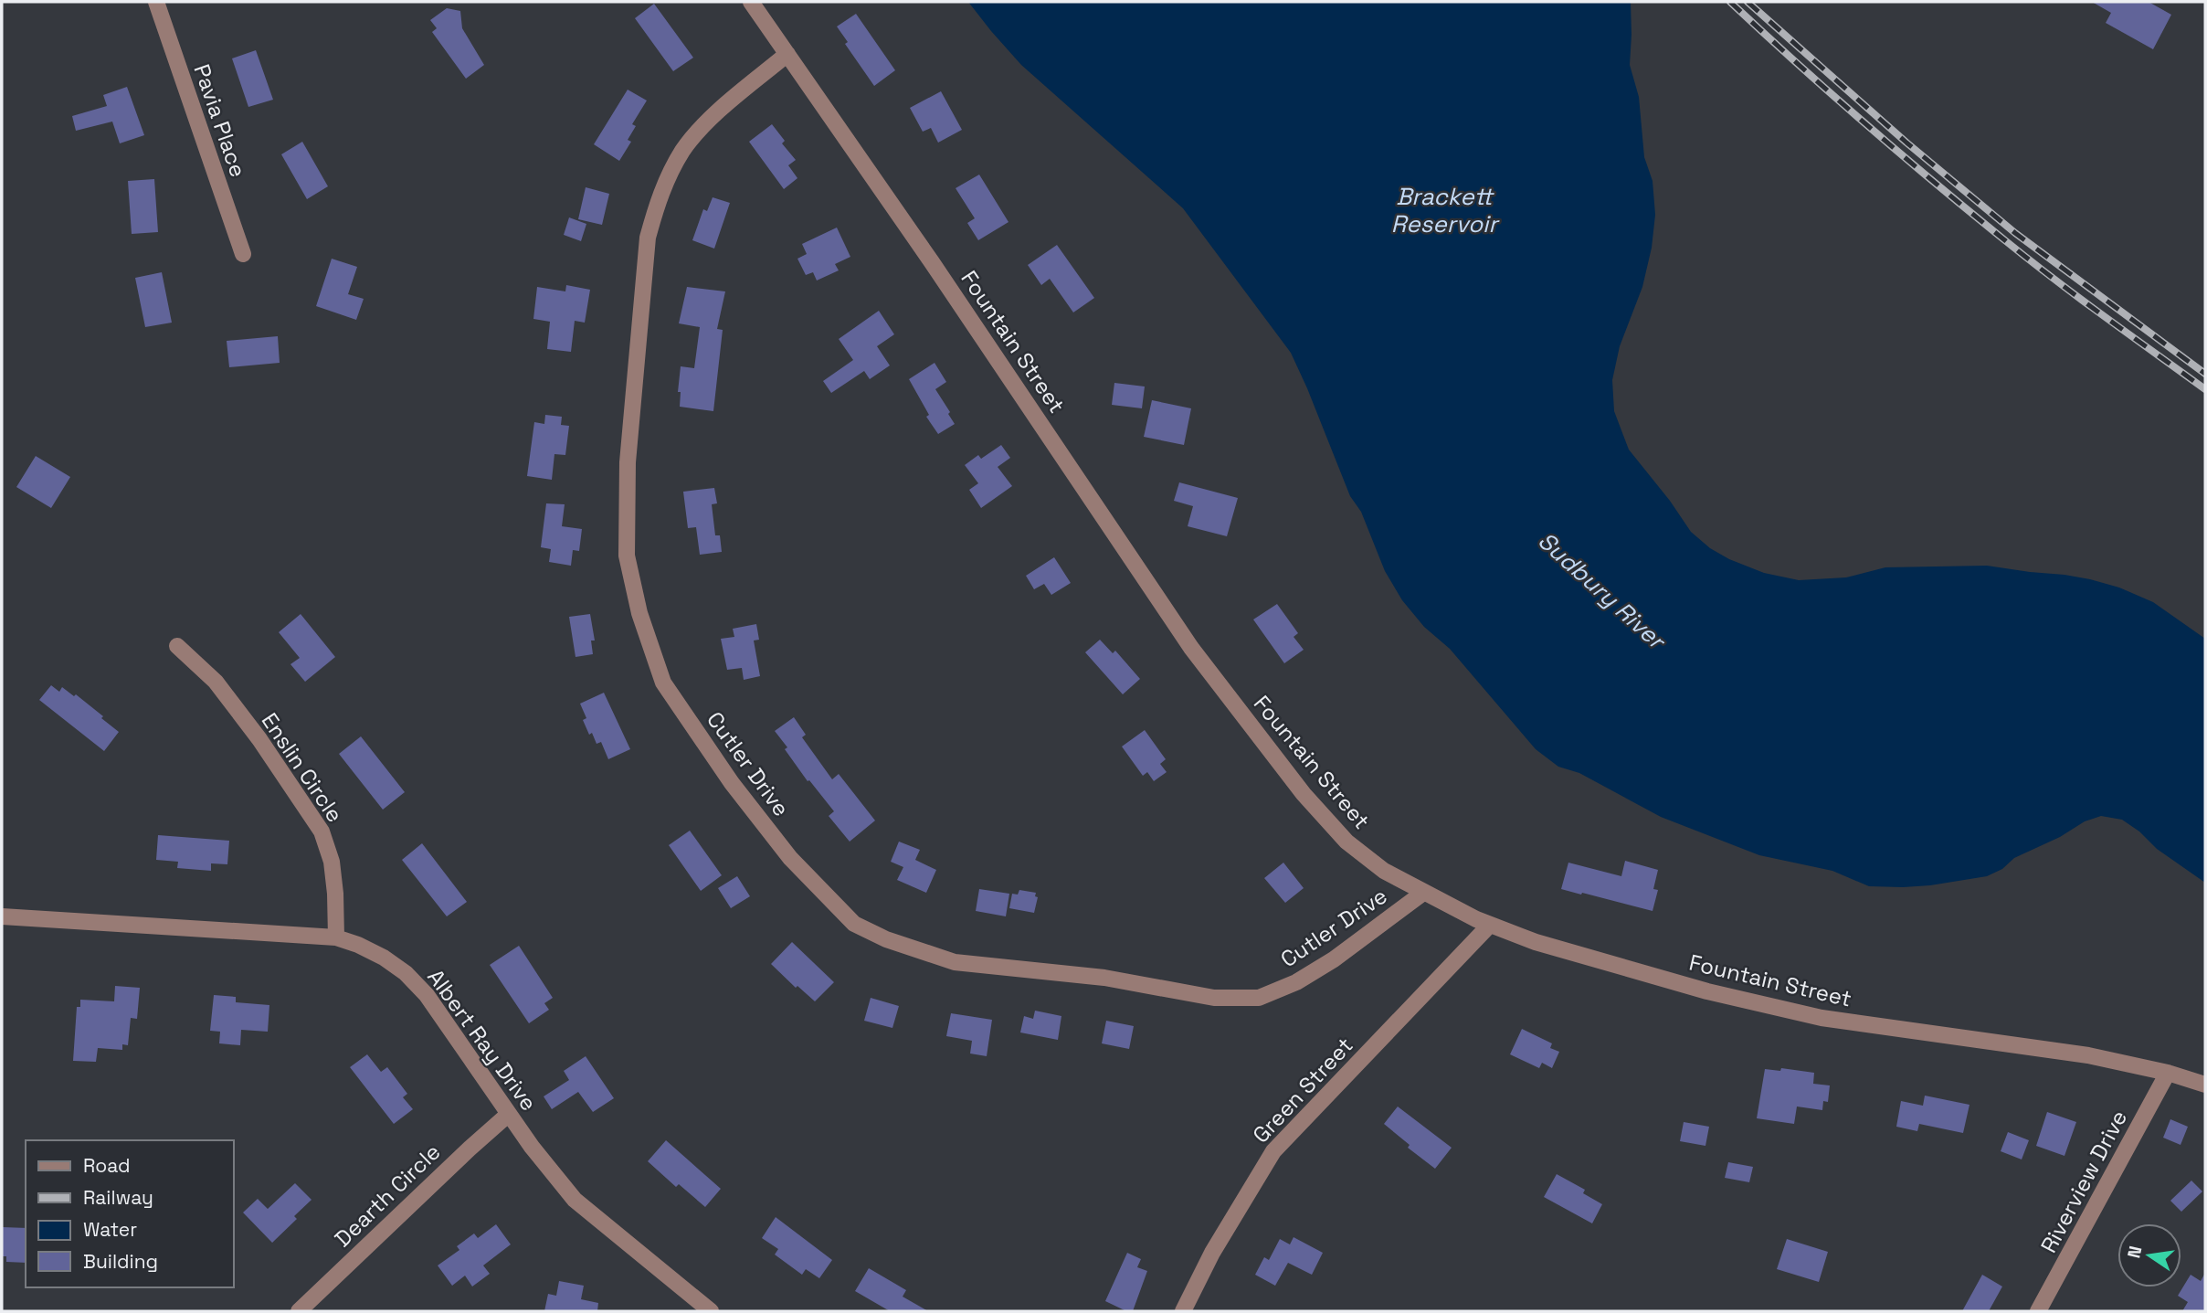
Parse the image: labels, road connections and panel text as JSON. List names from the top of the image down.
{
  "streets": {
    "street": [
      "Pavia Place",
      "Fountain Street",
      "Cutler Drive",
      "Enslin Circle",
      "Albert Ray Drive",
      "Green Street",
      "Riverview Drive",
      "Dearth Circle"
    ]
  },
  "crossings": [
    ["Fountain Street", "Cutler Drive"],
    ["Fountain Street", "Green Street"],
    ["Fountain Street", "Riverview Drive"],
    ["Enslin Circle", "Albert Ray Drive"],
    ["Albert Ray Drive", "Dearth Circle"]
  ],
  "water": ["Brackett Reservoir", "Sudbury River"],
  "legend": [
    "Road",
    "Railway",
    "Water",
    "Building"
  ],
  "north": "left"
}
